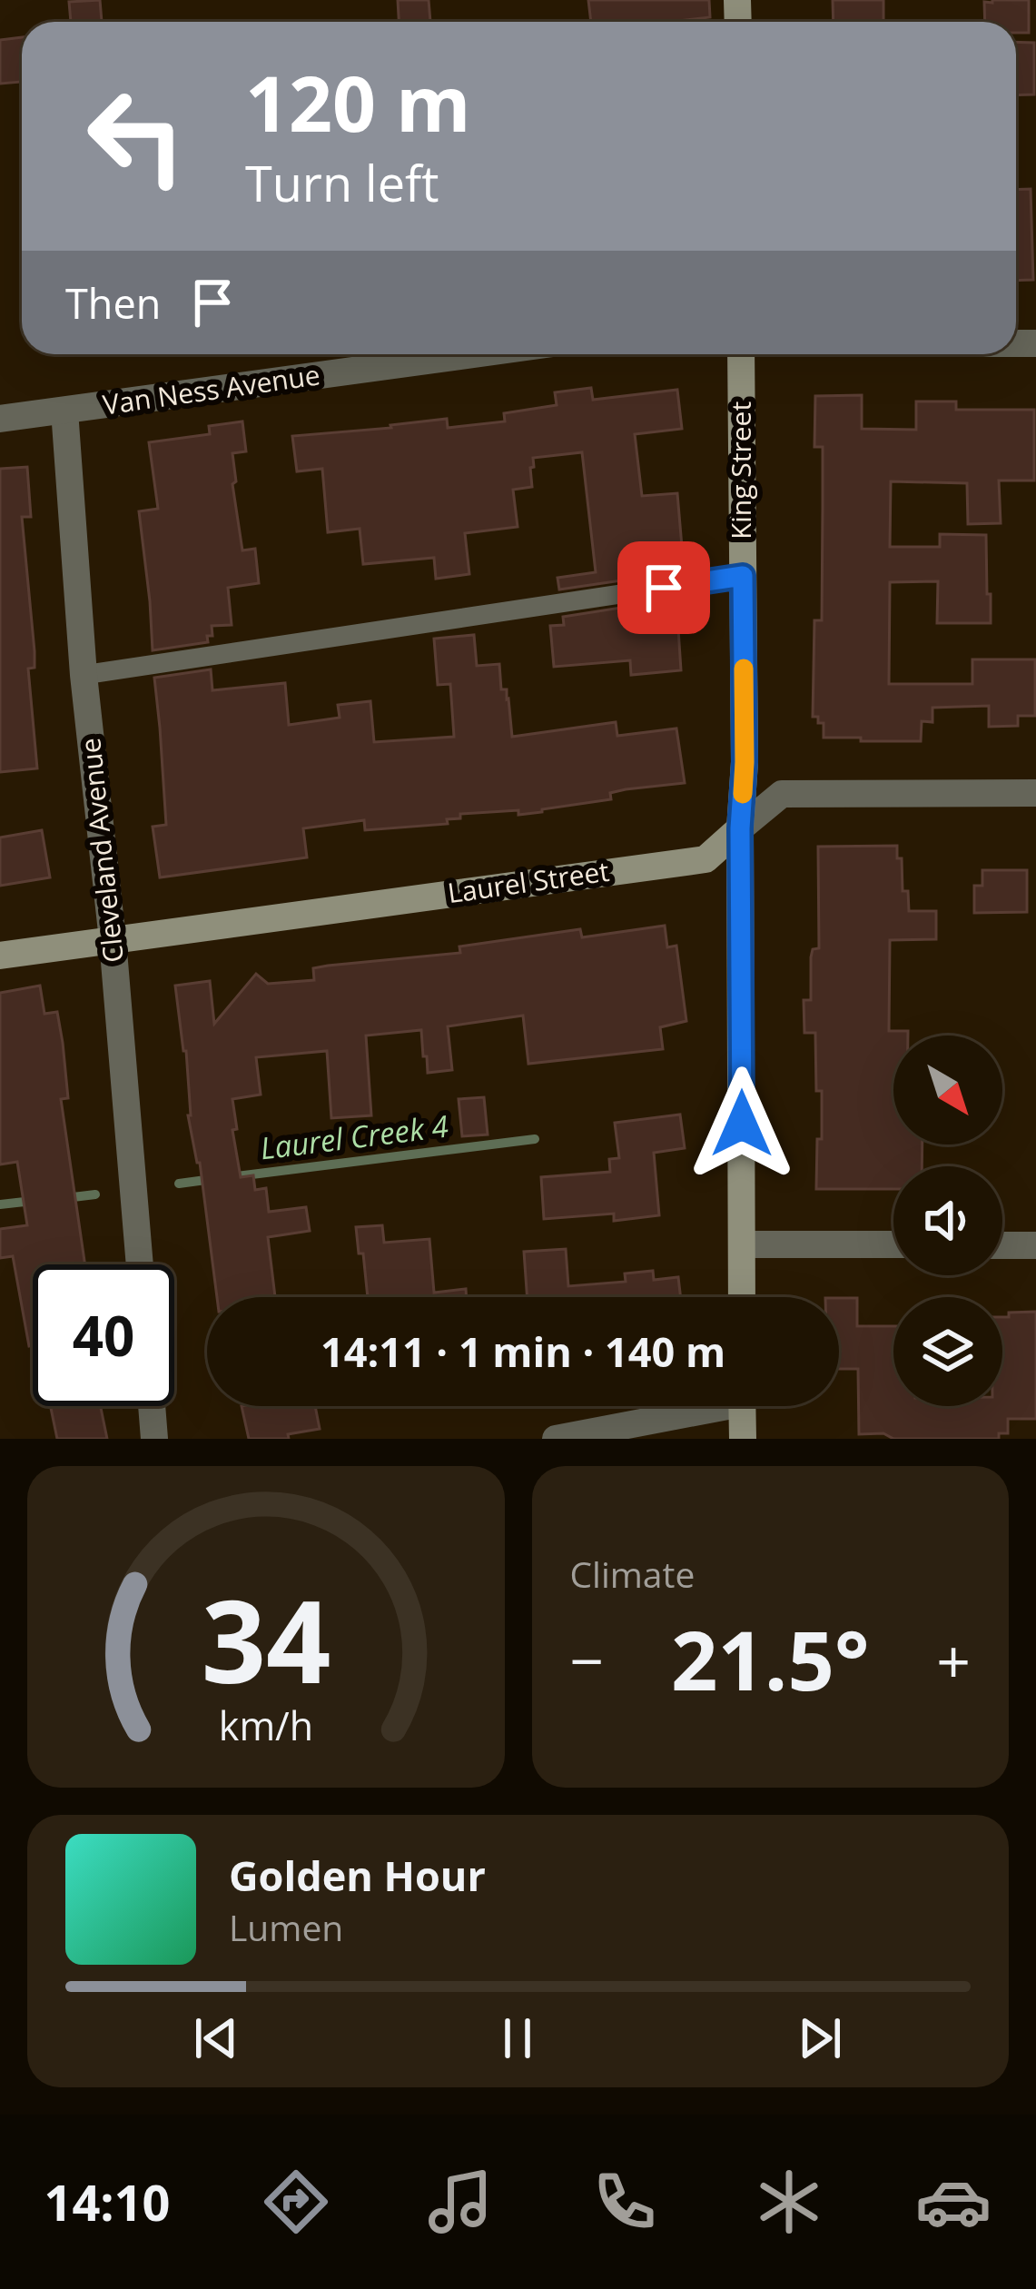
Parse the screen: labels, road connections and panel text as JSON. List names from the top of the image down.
{
  "streets": {
    "street": [
      "Van Ness Avenue",
      "King Street",
      "Cleveland Avenue",
      "Laurel Street"
    ]
  },
  "crossings": [
    ["Van Ness Avenue", "Cleveland Avenue"],
    ["King Street", "Laurel Street"],
    ["Cleveland Avenue", "Laurel Street"]
  ],
  "water": ["Laurel Creek 4"],
  "north": "bottom right",
  "page": {
    "turn": ["120 m", "Turn left"],
    "then": "Then",
    "limit": "40",
    "trip": "14:11 · 1 min · 140 m",
    "tile": "Climate",
    "heat": ["−", "21.5°", "+"],
    "song": ["Golden Hour", "Lumen"],
    "tabs": "14:10",
    "gauge": ["34", "km/h"]
  }
}
